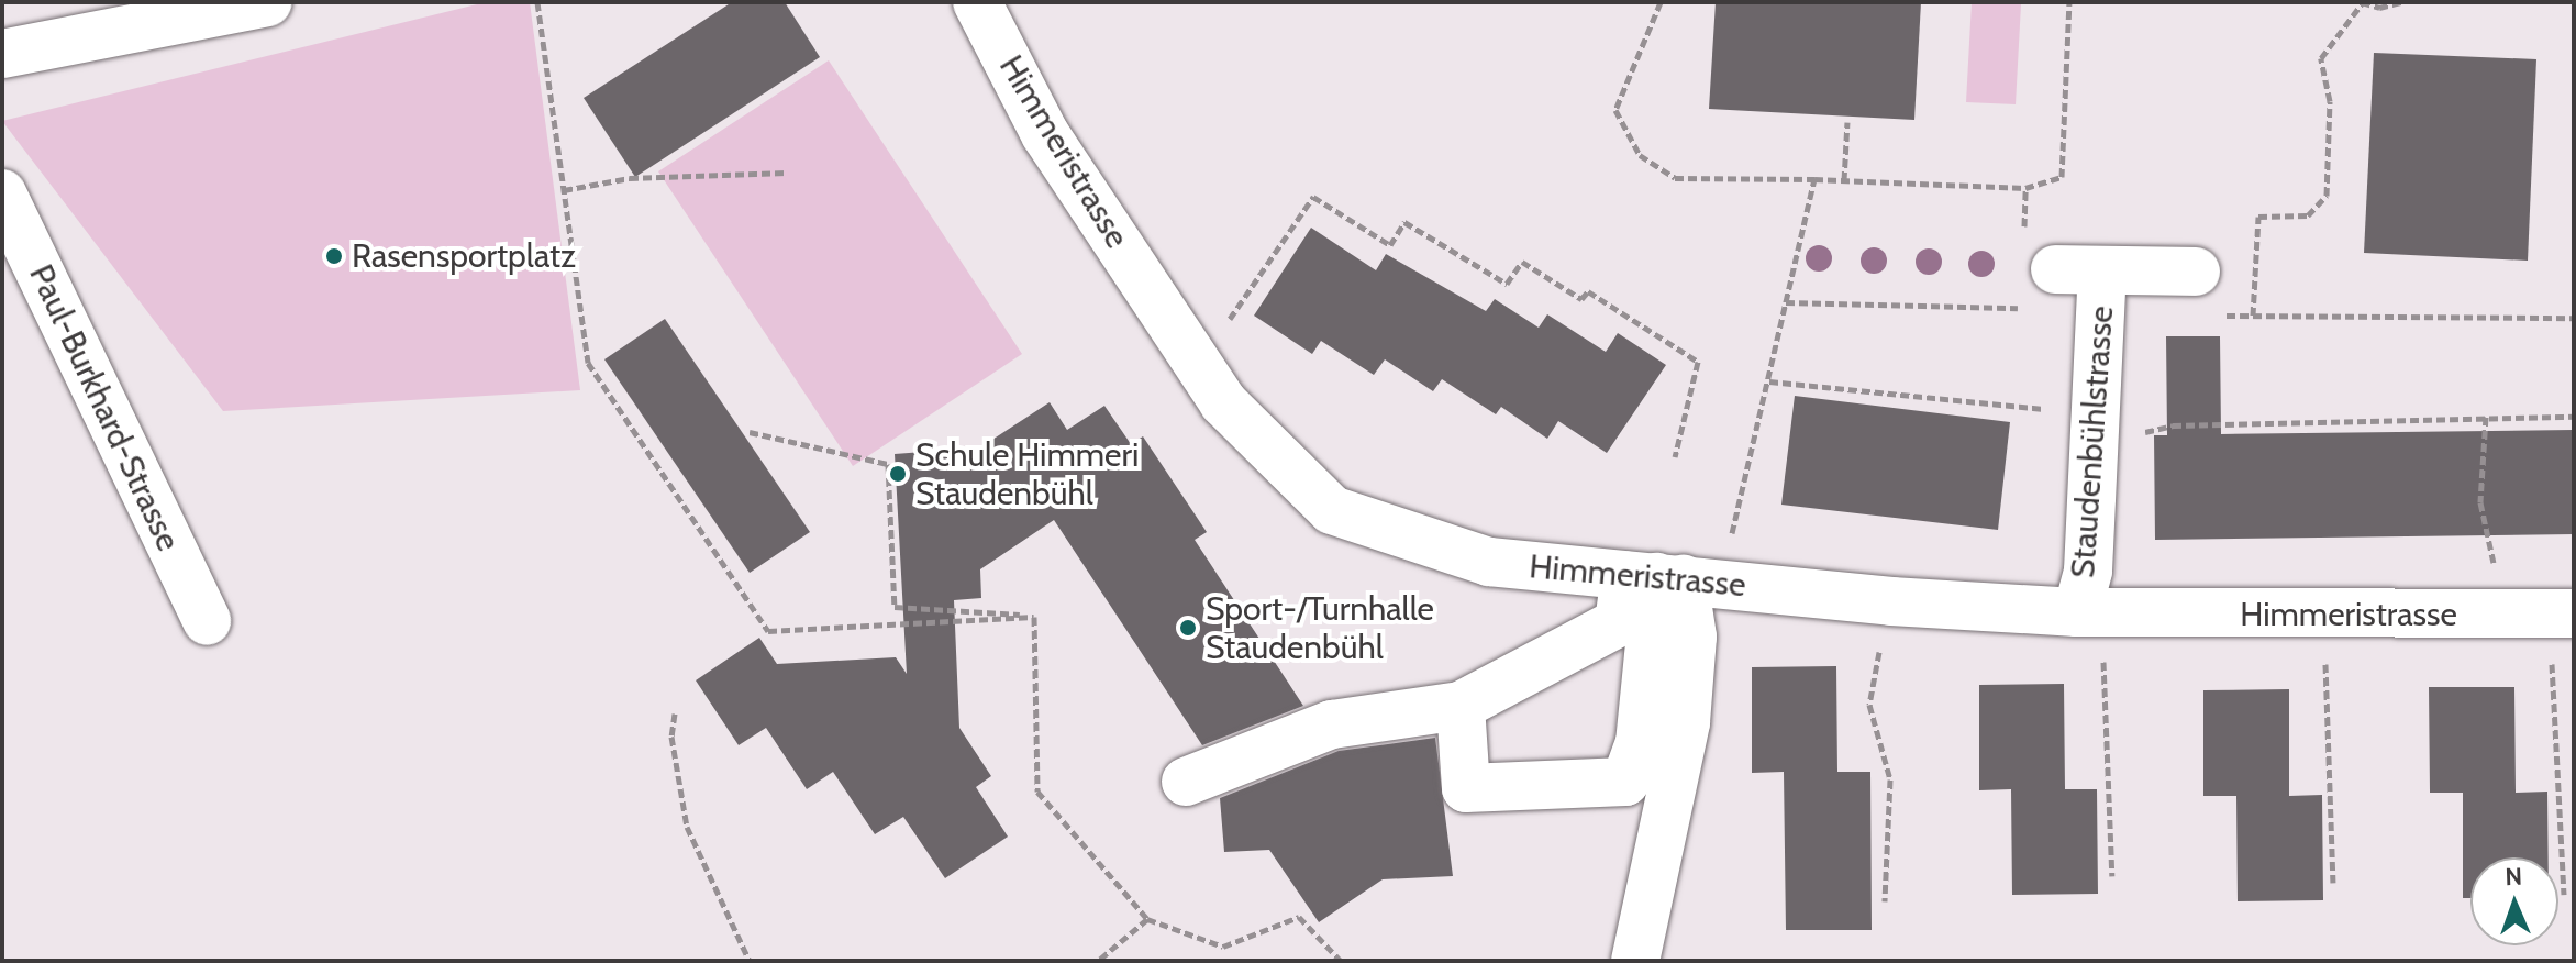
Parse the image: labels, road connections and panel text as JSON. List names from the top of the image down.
{
  "streets": {
    "street": ["Himmeristrasse", "Paul-Burkhard-Strasse", "Staudenbühlstrasse"]
  },
  "crossings": [
    ["Himmeristrasse", "Staudenbühlstrasse"]
  ],
  "places": ["Rasensportplatz", "Schule Himmeri Staudenbühl", "Sport-/Turnhalle Staudenbühl"],
  "north": "top"
}
